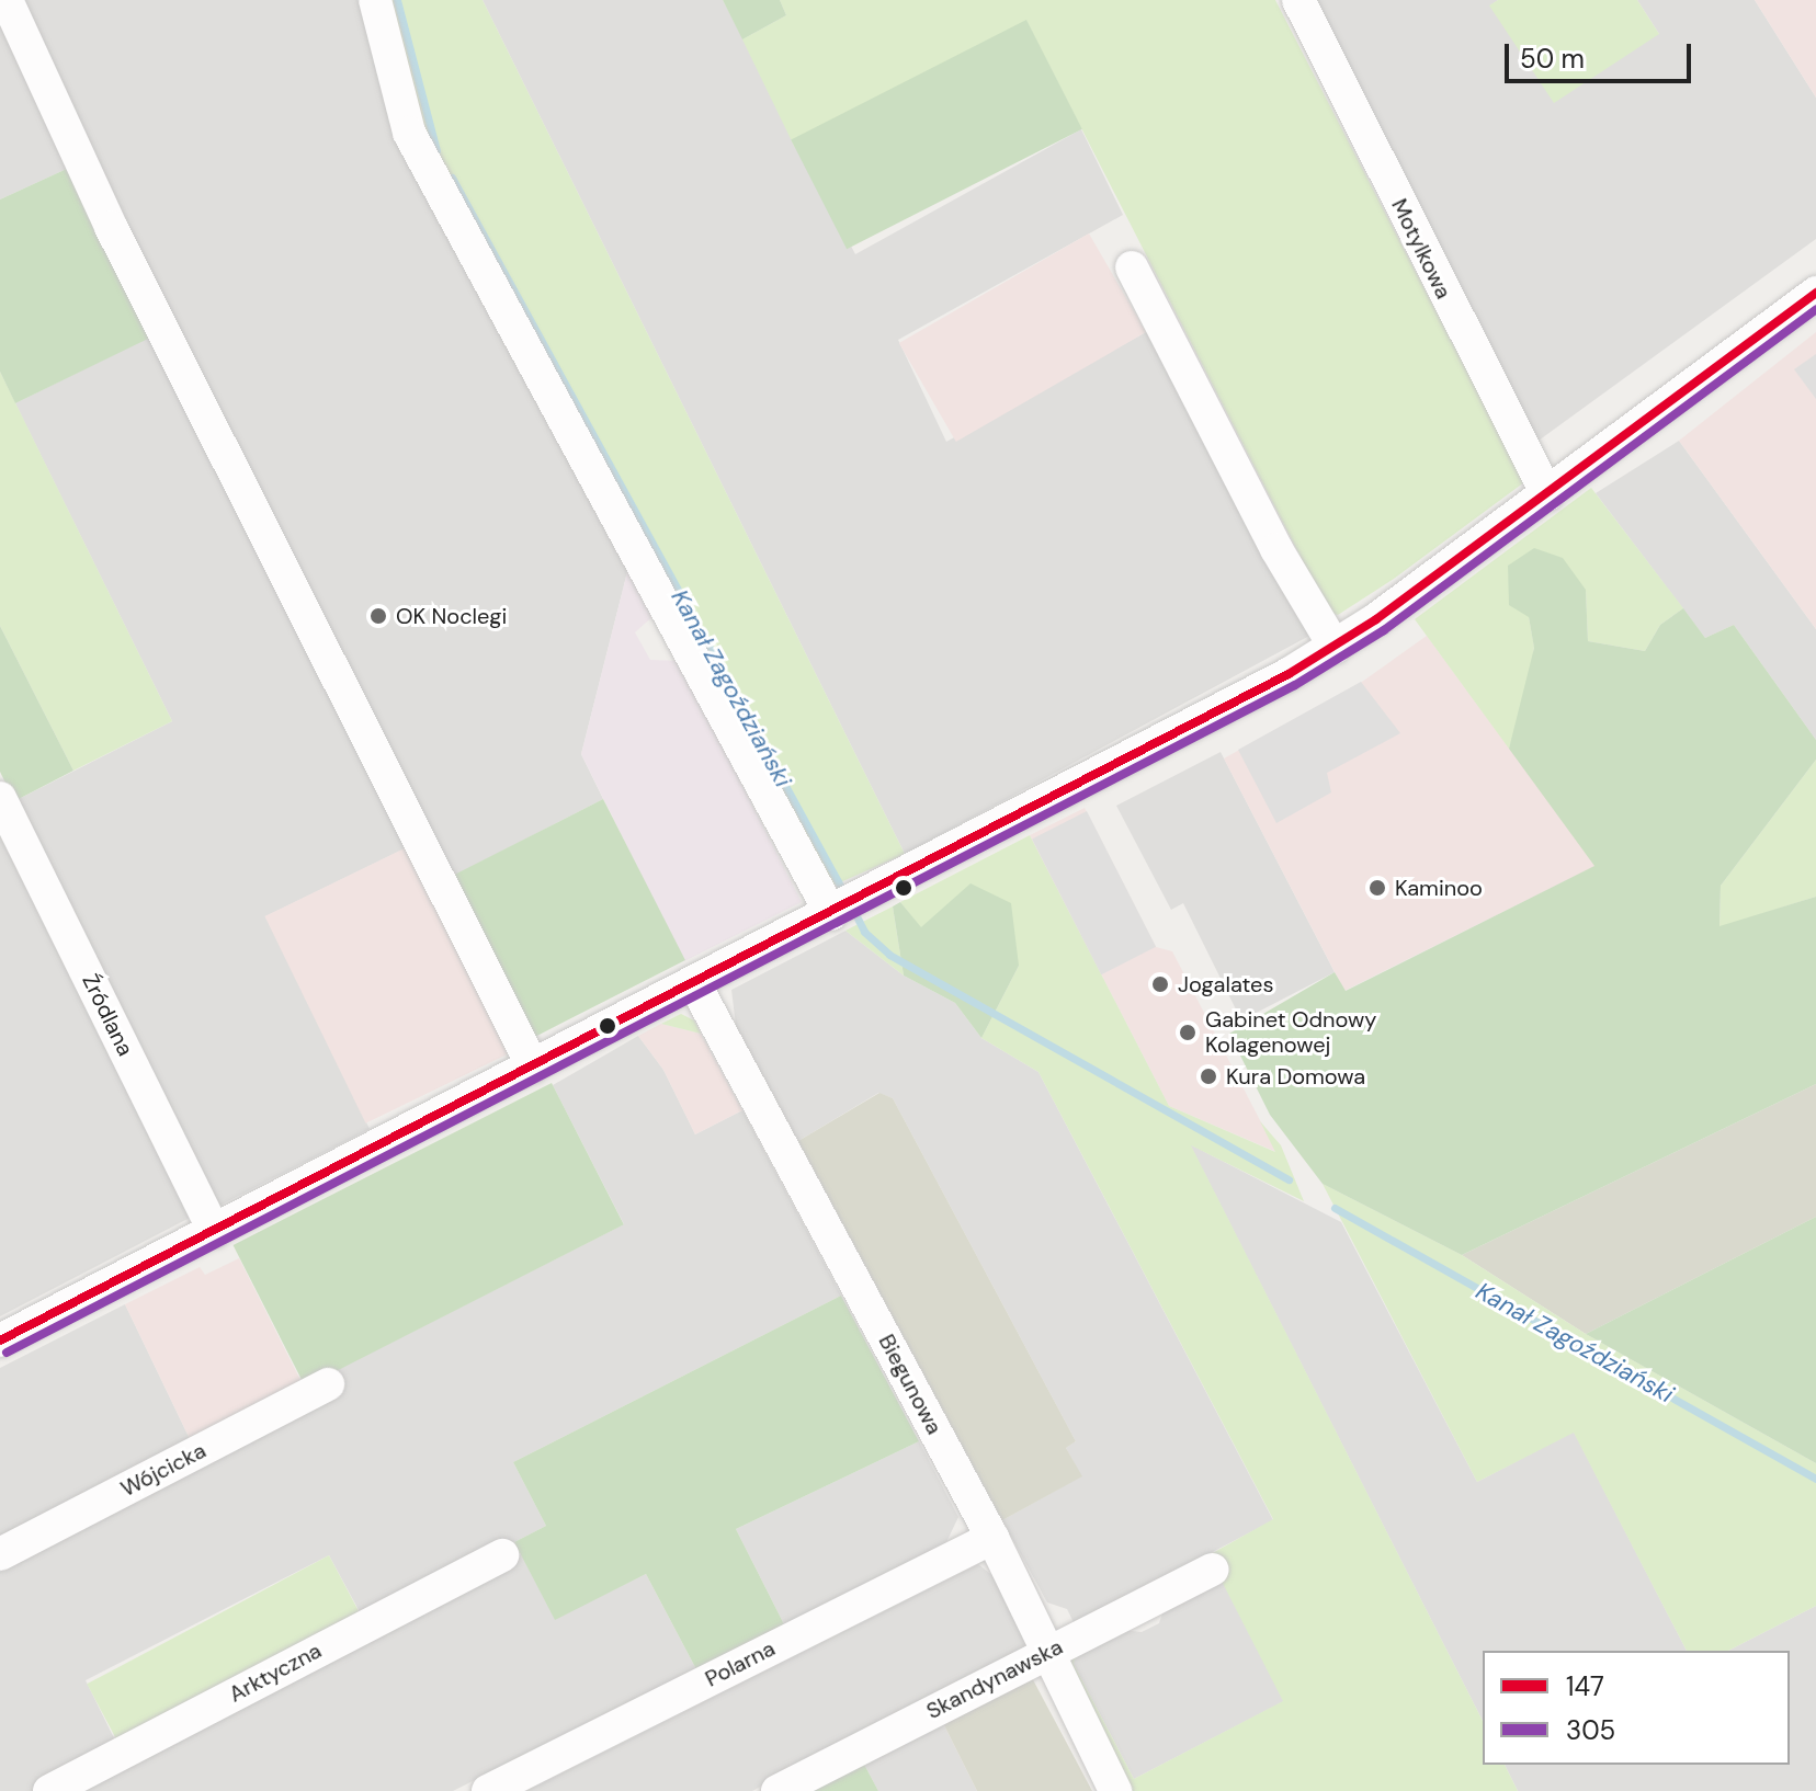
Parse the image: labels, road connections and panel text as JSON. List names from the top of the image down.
{
  "streets": {
    "street": [
      "Motylkowa",
      "Źródlana",
      "Biegunowa",
      "Wójcicka",
      "Polarna",
      "Arktyczna",
      "Skandynawska"
    ]
  },
  "crossings": [
    ["Biegunowa", "Polarna"],
    ["Biegunowa", "Skandynawska"]
  ],
  "water": ["Kanał Zagoździański"],
  "places": [
    "OK Noclegi",
    "Kaminoo",
    "Jogalates",
    "Gabinet Odnowy Kolagenowej",
    "Kura Domowa"
  ],
  "lines": ["transit line 147", "transit line 305"],
  "legend": ["147", "305"],
  "scale_bar": "50 m"
}
